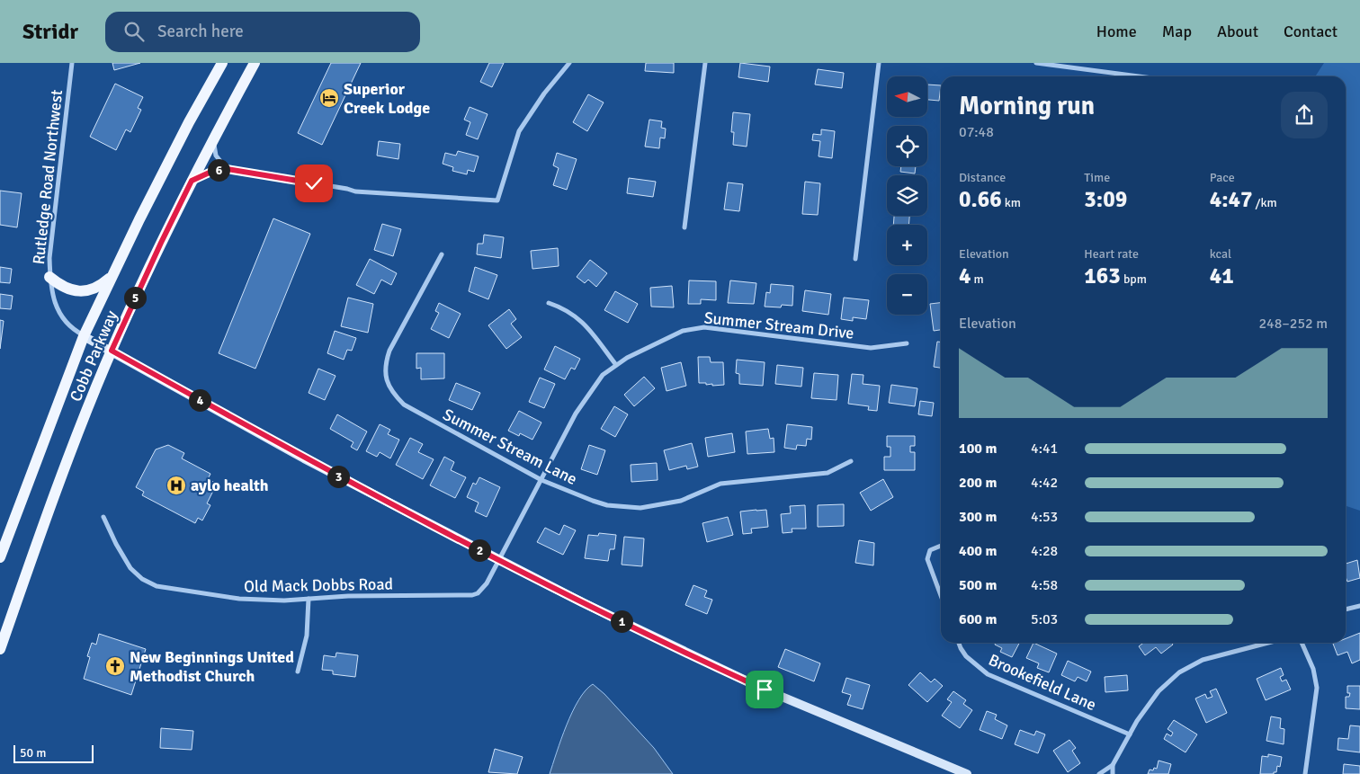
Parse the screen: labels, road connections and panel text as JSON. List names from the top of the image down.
{
  "streets": {
    "main road": ["Cobb Parkway"],
    "street": [
      "Rutledge Road Northwest",
      "Summer Stream Drive",
      "Summer Stream Lane",
      "Old Mack Dobbs Road",
      "Brookefield Lane"
    ]
  },
  "crossings": [
    ["Rutledge Road Northwest", "Cobb Parkway"],
    ["Summer Stream Drive", "Summer Stream Lane"],
    ["Summer Stream Drive", "Old Mack Dobbs Road"]
  ],
  "places": {
    "hotel": ["Superior Creek Lodge"],
    "hospital": ["aylo health"],
    "church": ["New Beginnings United Methodist Church"]
  },
  "scale_bar": "50 m",
  "north": "left",
  "page": {
    "header": "Stridr",
    "search": "Search here",
    "nav": [
      "Home",
      "Map",
      "About",
      "Contact"
    ],
    "map_buttons": ["+", "−"],
    "heading": ["Morning run", "07:48"],
    "stats": [
      ["Distance", "0.66 km"],
      ["Time", "3:09"],
      ["Pace", "4:47 /km"],
      ["Elevation", "4 m"],
      ["Heart rate", "163 bpm"],
      ["kcal", "41"]
    ],
    "pins": [
      "6",
      "5",
      "4",
      "3",
      "2",
      "1"
    ],
    "chart": ["Elevation", "248–252 m"],
    "list": [
      {
        "name": "100 m",
        "note": "4:41"
      },
      {
        "name": "200 m",
        "note": "4:42"
      },
      {
        "name": "300 m",
        "note": "4:53"
      },
      {
        "name": "400 m",
        "note": "4:28"
      },
      {
        "name": "500 m",
        "note": "4:58"
      },
      {
        "name": "600 m",
        "note": "5:03"
      }
    ],
    "scale": "50 m"
  }
}
